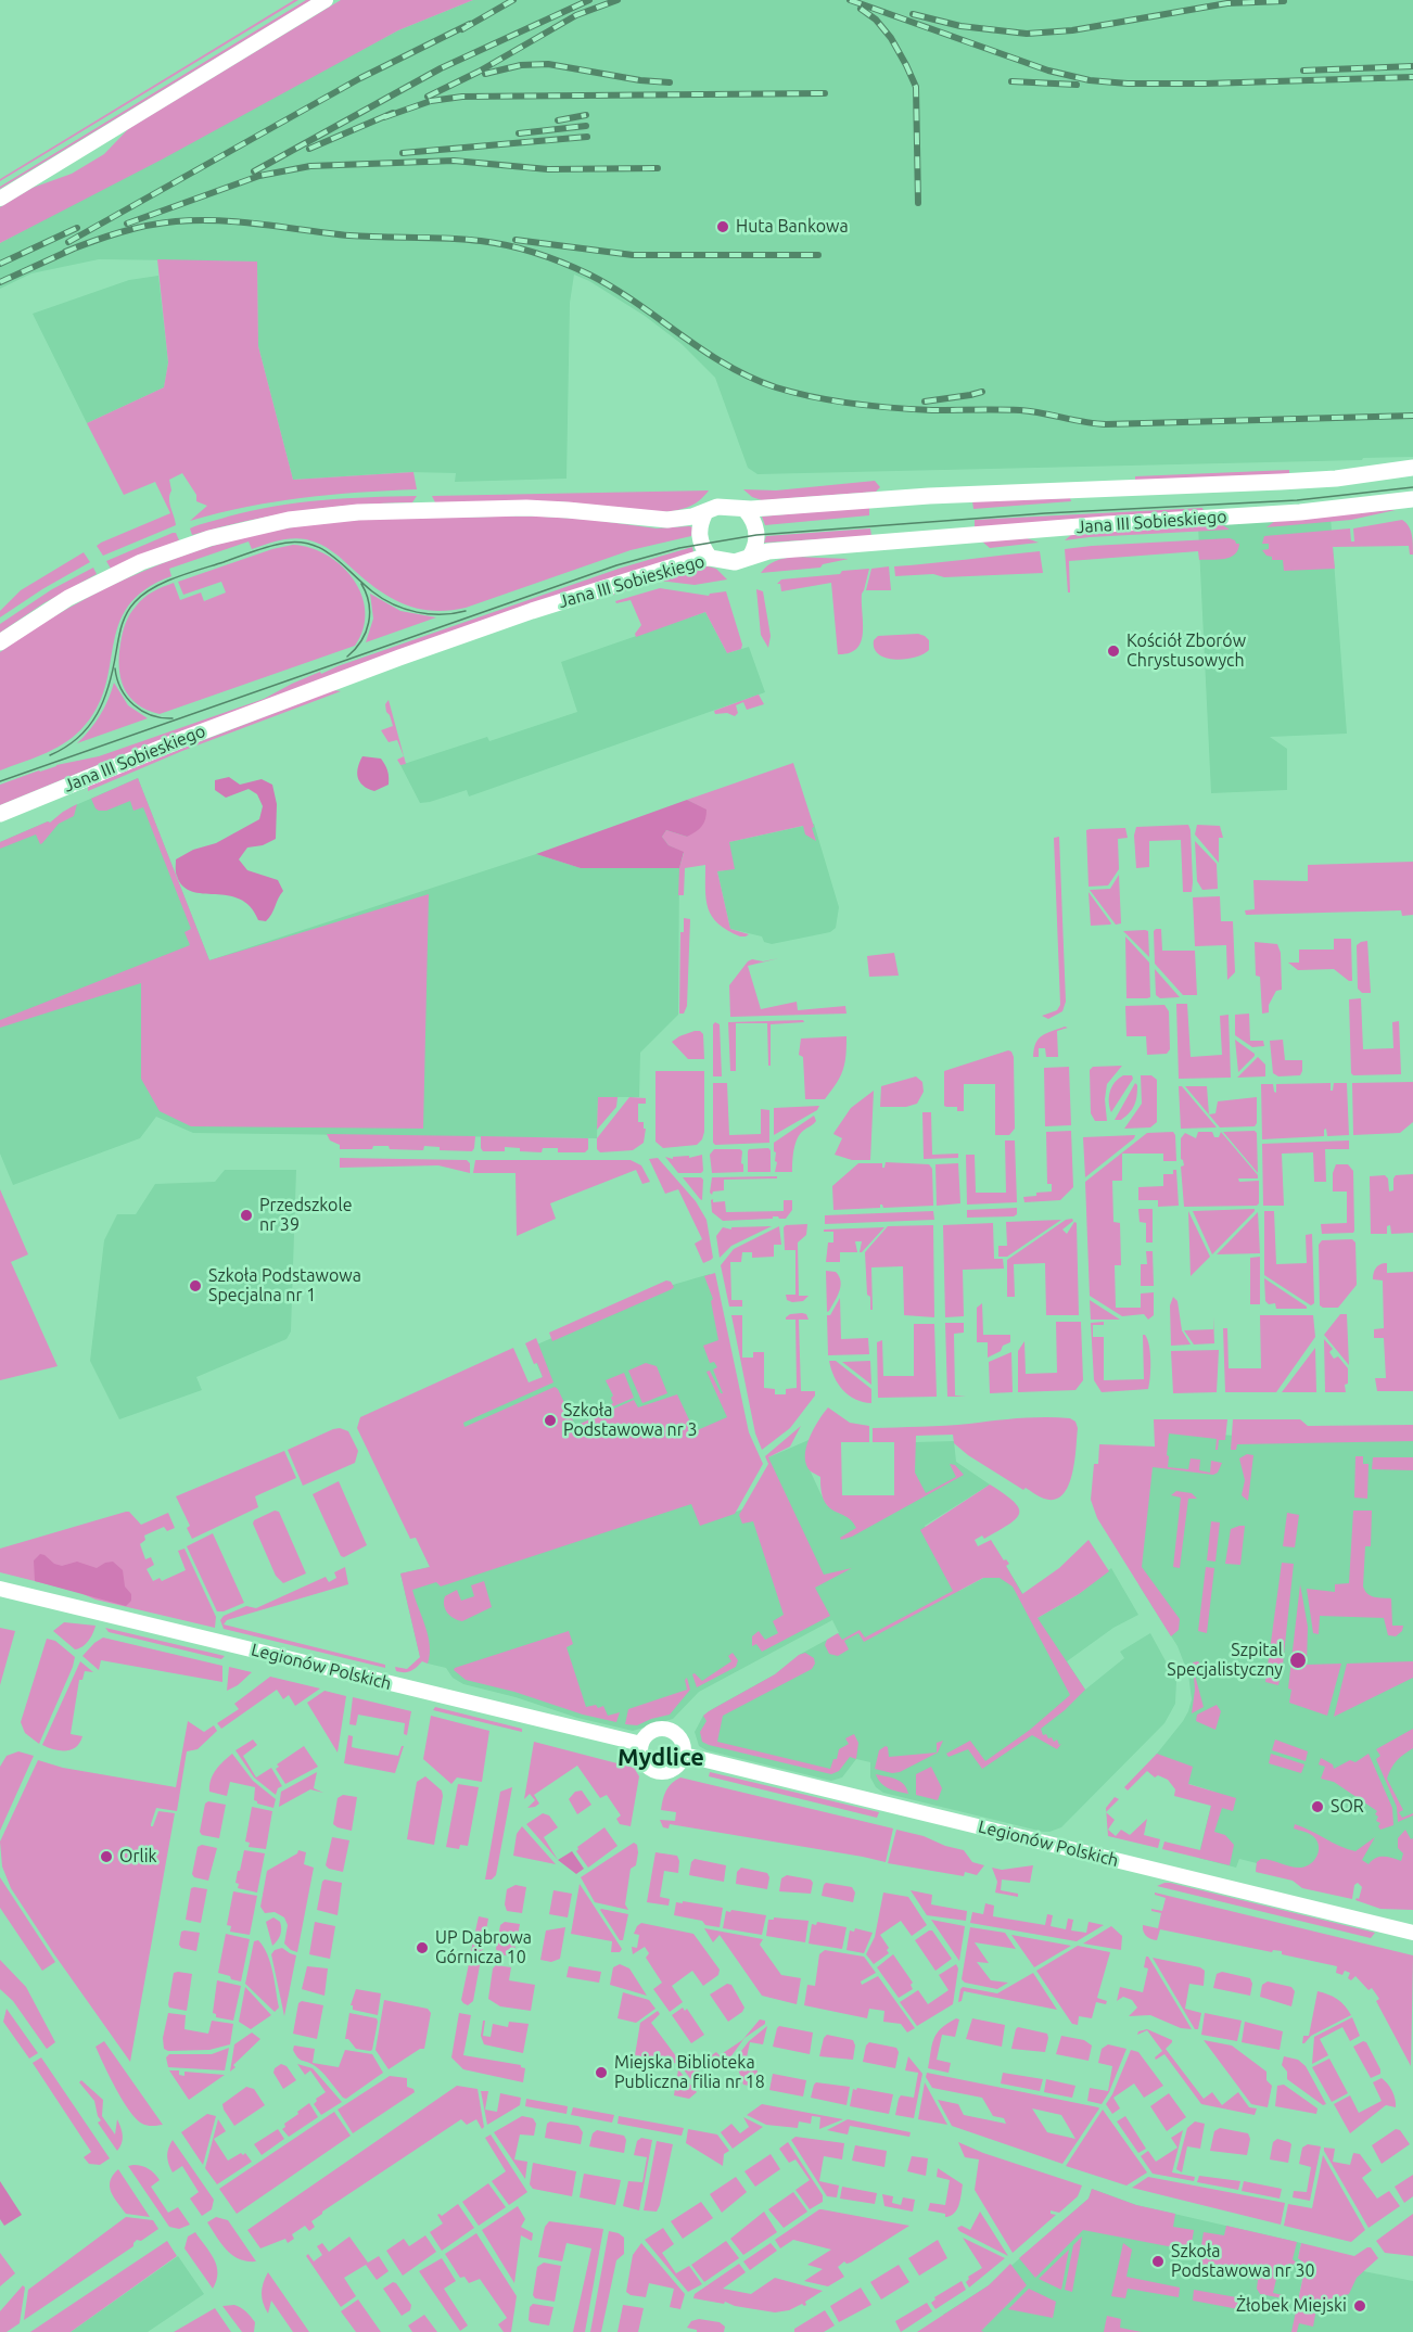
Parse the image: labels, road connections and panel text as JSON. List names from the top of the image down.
{
  "streets": {
    "main road": ["Jana III Sobieskiego"],
    "street": ["Legionów Polskich"]
  },
  "districts": ["Mydlice"],
  "places": [
    "Huta Bankowa",
    "Kościół Zborów Chrystusowych",
    "Przedszkole nr 39",
    "Szkoła Podstawowa Specjalna nr 1",
    "Szkoła Podstawowa nr 3",
    "Szpital Specjalistyczny",
    "SOR",
    "Orlik",
    "UP Dąbrowa Górnicza 10",
    "Miejska Biblioteka Publiczna filia nr 18",
    "Szkoła Podstawowa nr 30",
    "Żłobek Miejski"
  ]
}
